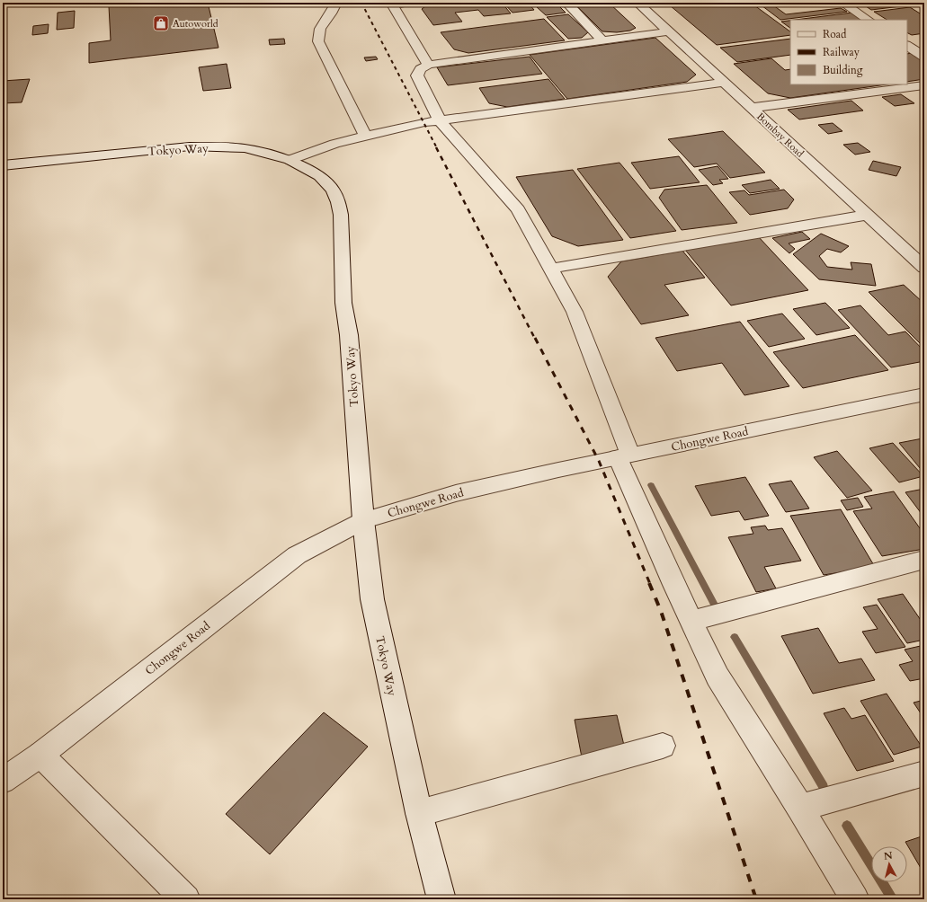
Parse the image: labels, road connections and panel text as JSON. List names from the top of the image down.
{
  "streets": {
    "street": ["Bombay Road", "Tokyo Way", "Chongwe Road"]
  },
  "crossings": [
    ["Tokyo Way", "Chongwe Road"]
  ],
  "places": {
    "shop": ["Autoworld"]
  },
  "legend": ["Road", "Railway", "Building"],
  "north": "top"
}
